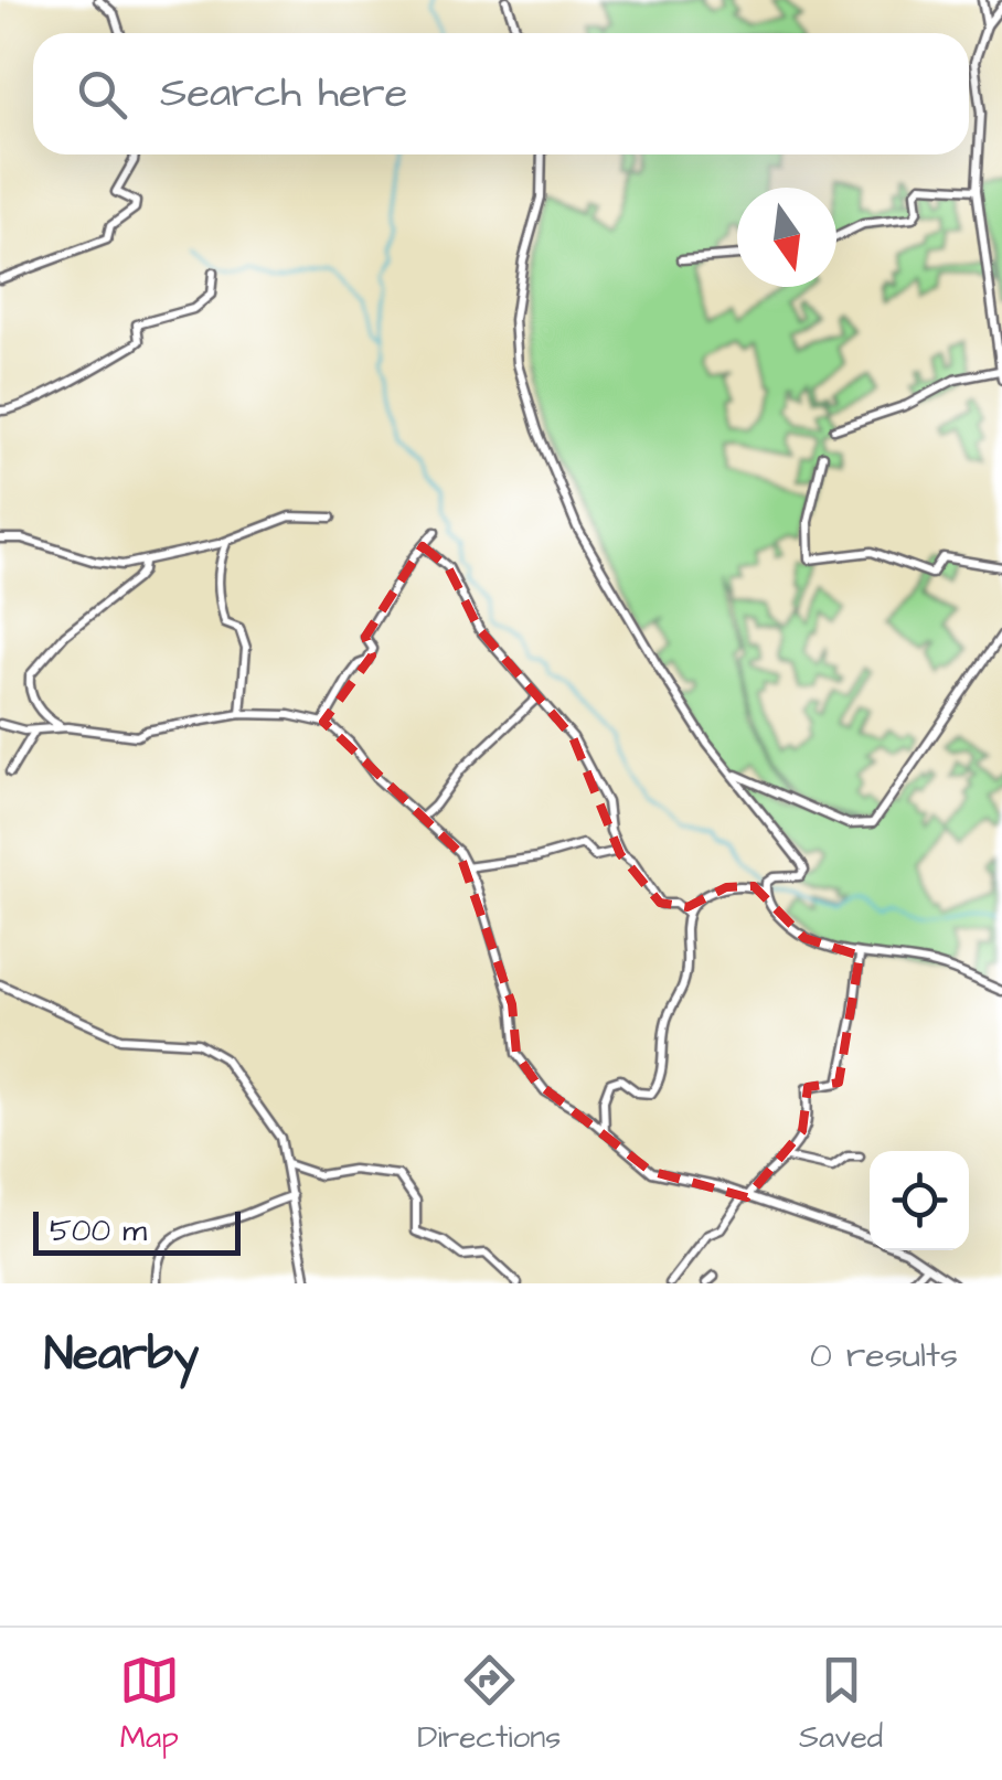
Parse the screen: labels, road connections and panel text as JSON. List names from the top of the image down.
{
  "scale_bar": "500 m",
  "north": "bottom",
  "page": {
    "search": "Search here",
    "scale": "500 m",
    "heading": ["Nearby", "0 results"],
    "nav": ["Map", "Directions", "Saved"]
  }
}
